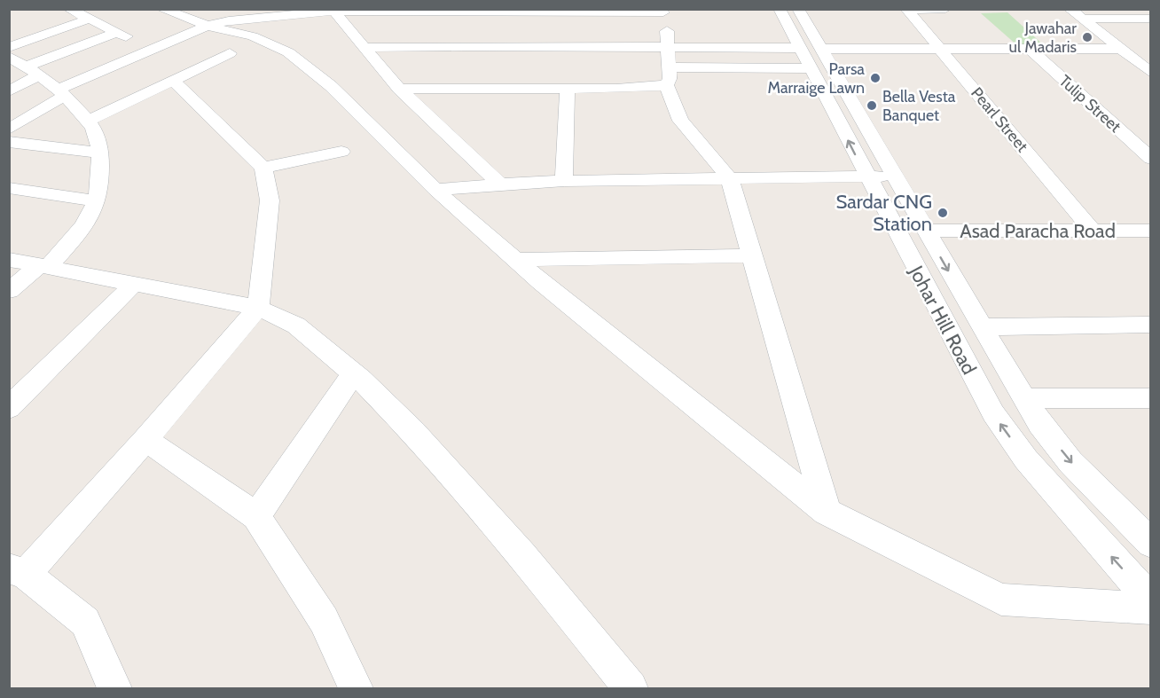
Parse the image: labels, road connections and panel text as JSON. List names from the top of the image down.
{
  "streets": {
    "street": [
      "Tulip Street",
      "Pearl Street",
      "Asad Paracha Road",
      "Johar Hill Road"
    ]
  },
  "crossings": [
    ["Pearl Street", "Asad Paracha Road"],
    ["Asad Paracha Road", "Johar Hill Road"]
  ],
  "places": [
    "Jawahar ul Madaris",
    "Parsa Marraige Lawn",
    "Bella Vesta Banquet",
    "Sardar CNG Station"
  ]
}
